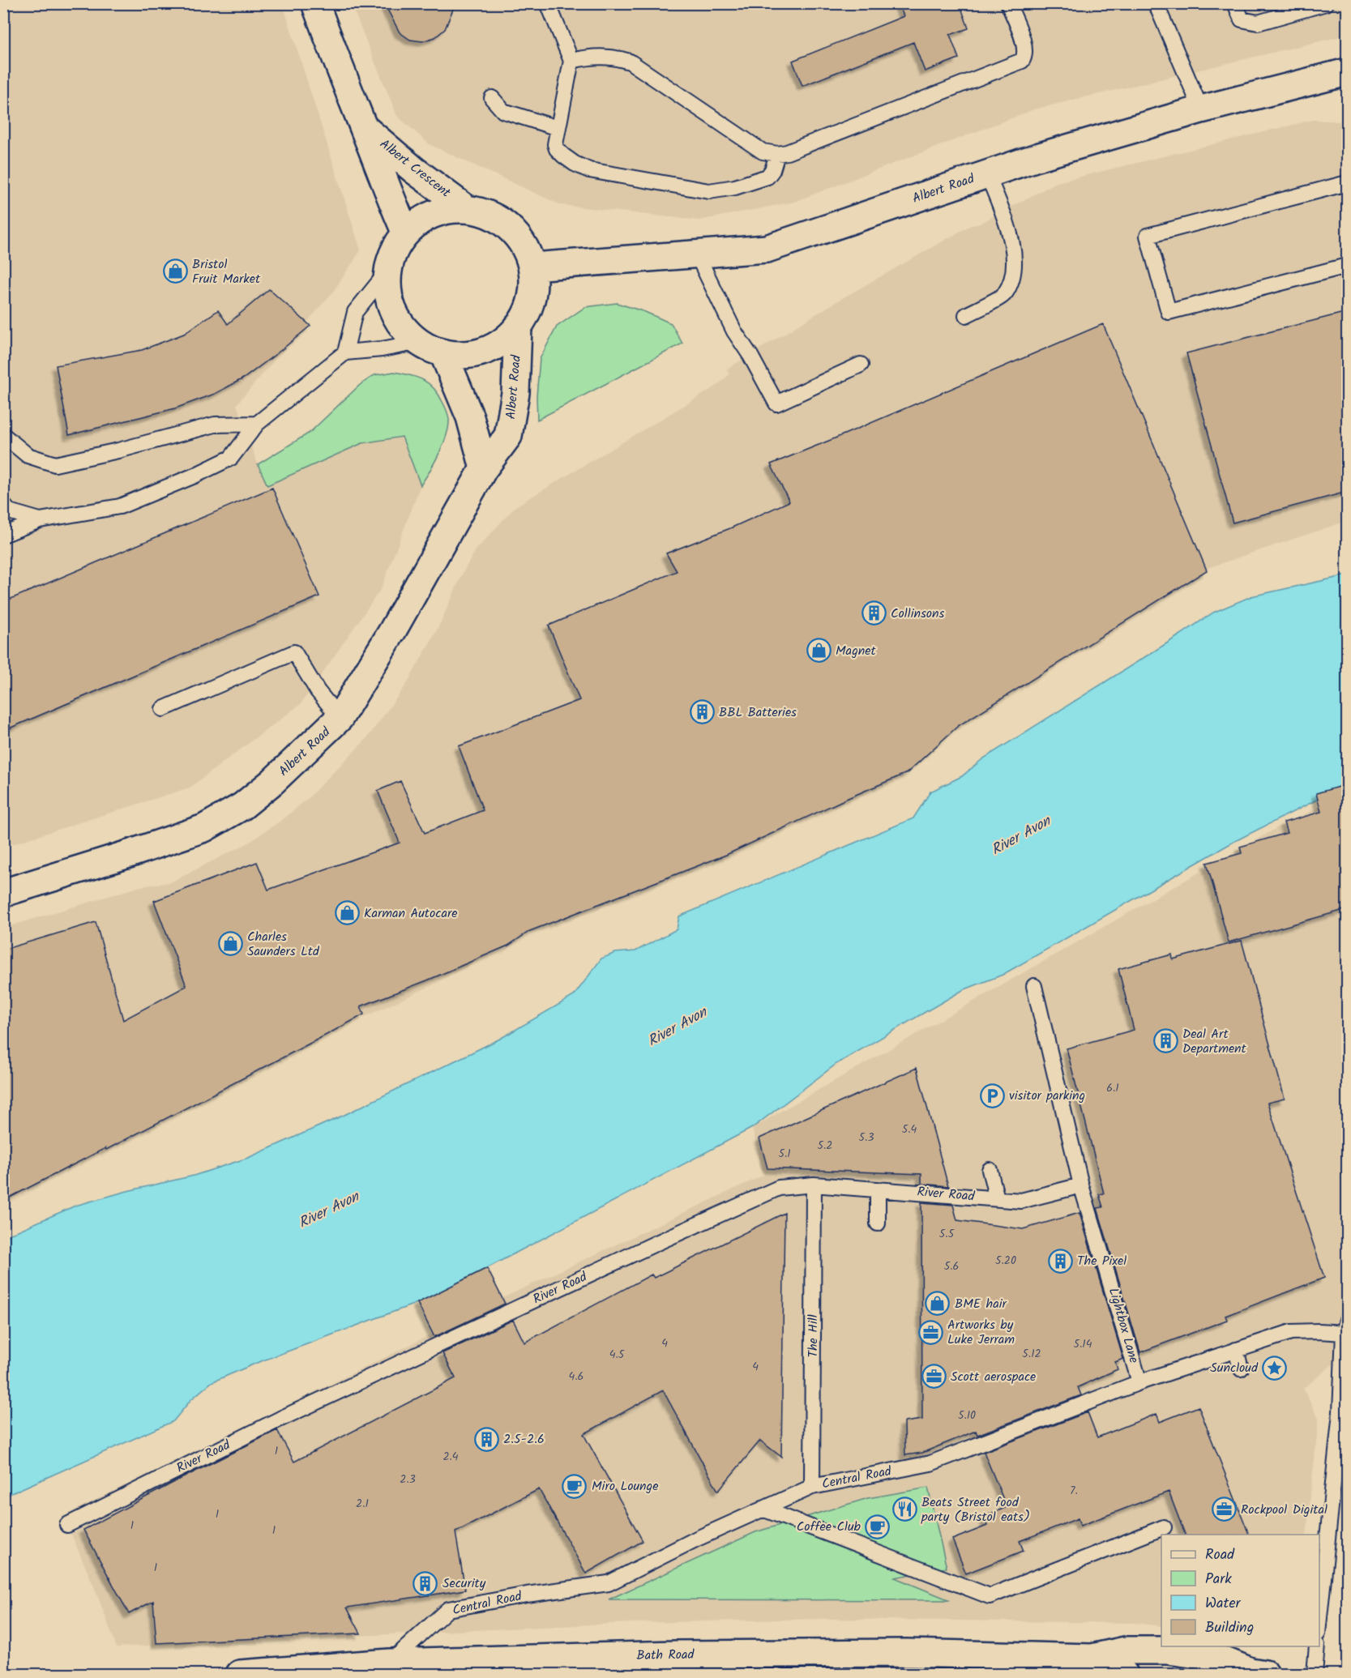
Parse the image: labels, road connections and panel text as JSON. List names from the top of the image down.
{
  "streets": {
    "main road": ["Albert Crescent", "Albert Road", "Bath Road"],
    "lane": [
      "River Road",
      "Lightbox Lane",
      "The Hill",
      "Central Road"
    ]
  },
  "crossings": [
    ["Albert Crescent", "Albert Road"],
    ["River Road", "Lightbox Lane"],
    ["River Road", "The Hill"],
    ["Lightbox Lane", "Central Road"],
    ["The Hill", "Central Road"],
    ["Central Road", "Bath Road"]
  ],
  "water": ["River Avon"],
  "places": {
    "shop": [
      "Bristol Fruit Market",
      "Magnet",
      "Karman Autocare",
      "Charles Saunders Ltd",
      "BME hair"
    ],
    "building": [
      "Collinsons",
      "BBL Batteries",
      "Deal Art Department",
      "The Pixel",
      "2.5-2.6",
      "Security"
    ],
    "parking": ["visitor parking"],
    "office": ["Artworks by Luke Jerram", "Scott aerospace", "Rockpool Digital"],
    "place": ["Suncloud"],
    "cafe": ["Miro Lounge", "Coffee Club"],
    "restaurant": ["Beats Street food party (Bristol eats)"]
  },
  "house_numbers": [
    "6.1",
    "5.4",
    "5.3",
    "5.2",
    "5.1",
    "5.5",
    "5.20",
    "5.6",
    "4",
    "5.14",
    "5.12",
    "4.5",
    "4",
    "4.6",
    "5.10",
    "1",
    "2.4",
    "2.3",
    "7.",
    "2.1",
    "1",
    "1",
    "1",
    "1"
  ],
  "legend": [
    "Road",
    "Park",
    "Water",
    "Building"
  ]
}
